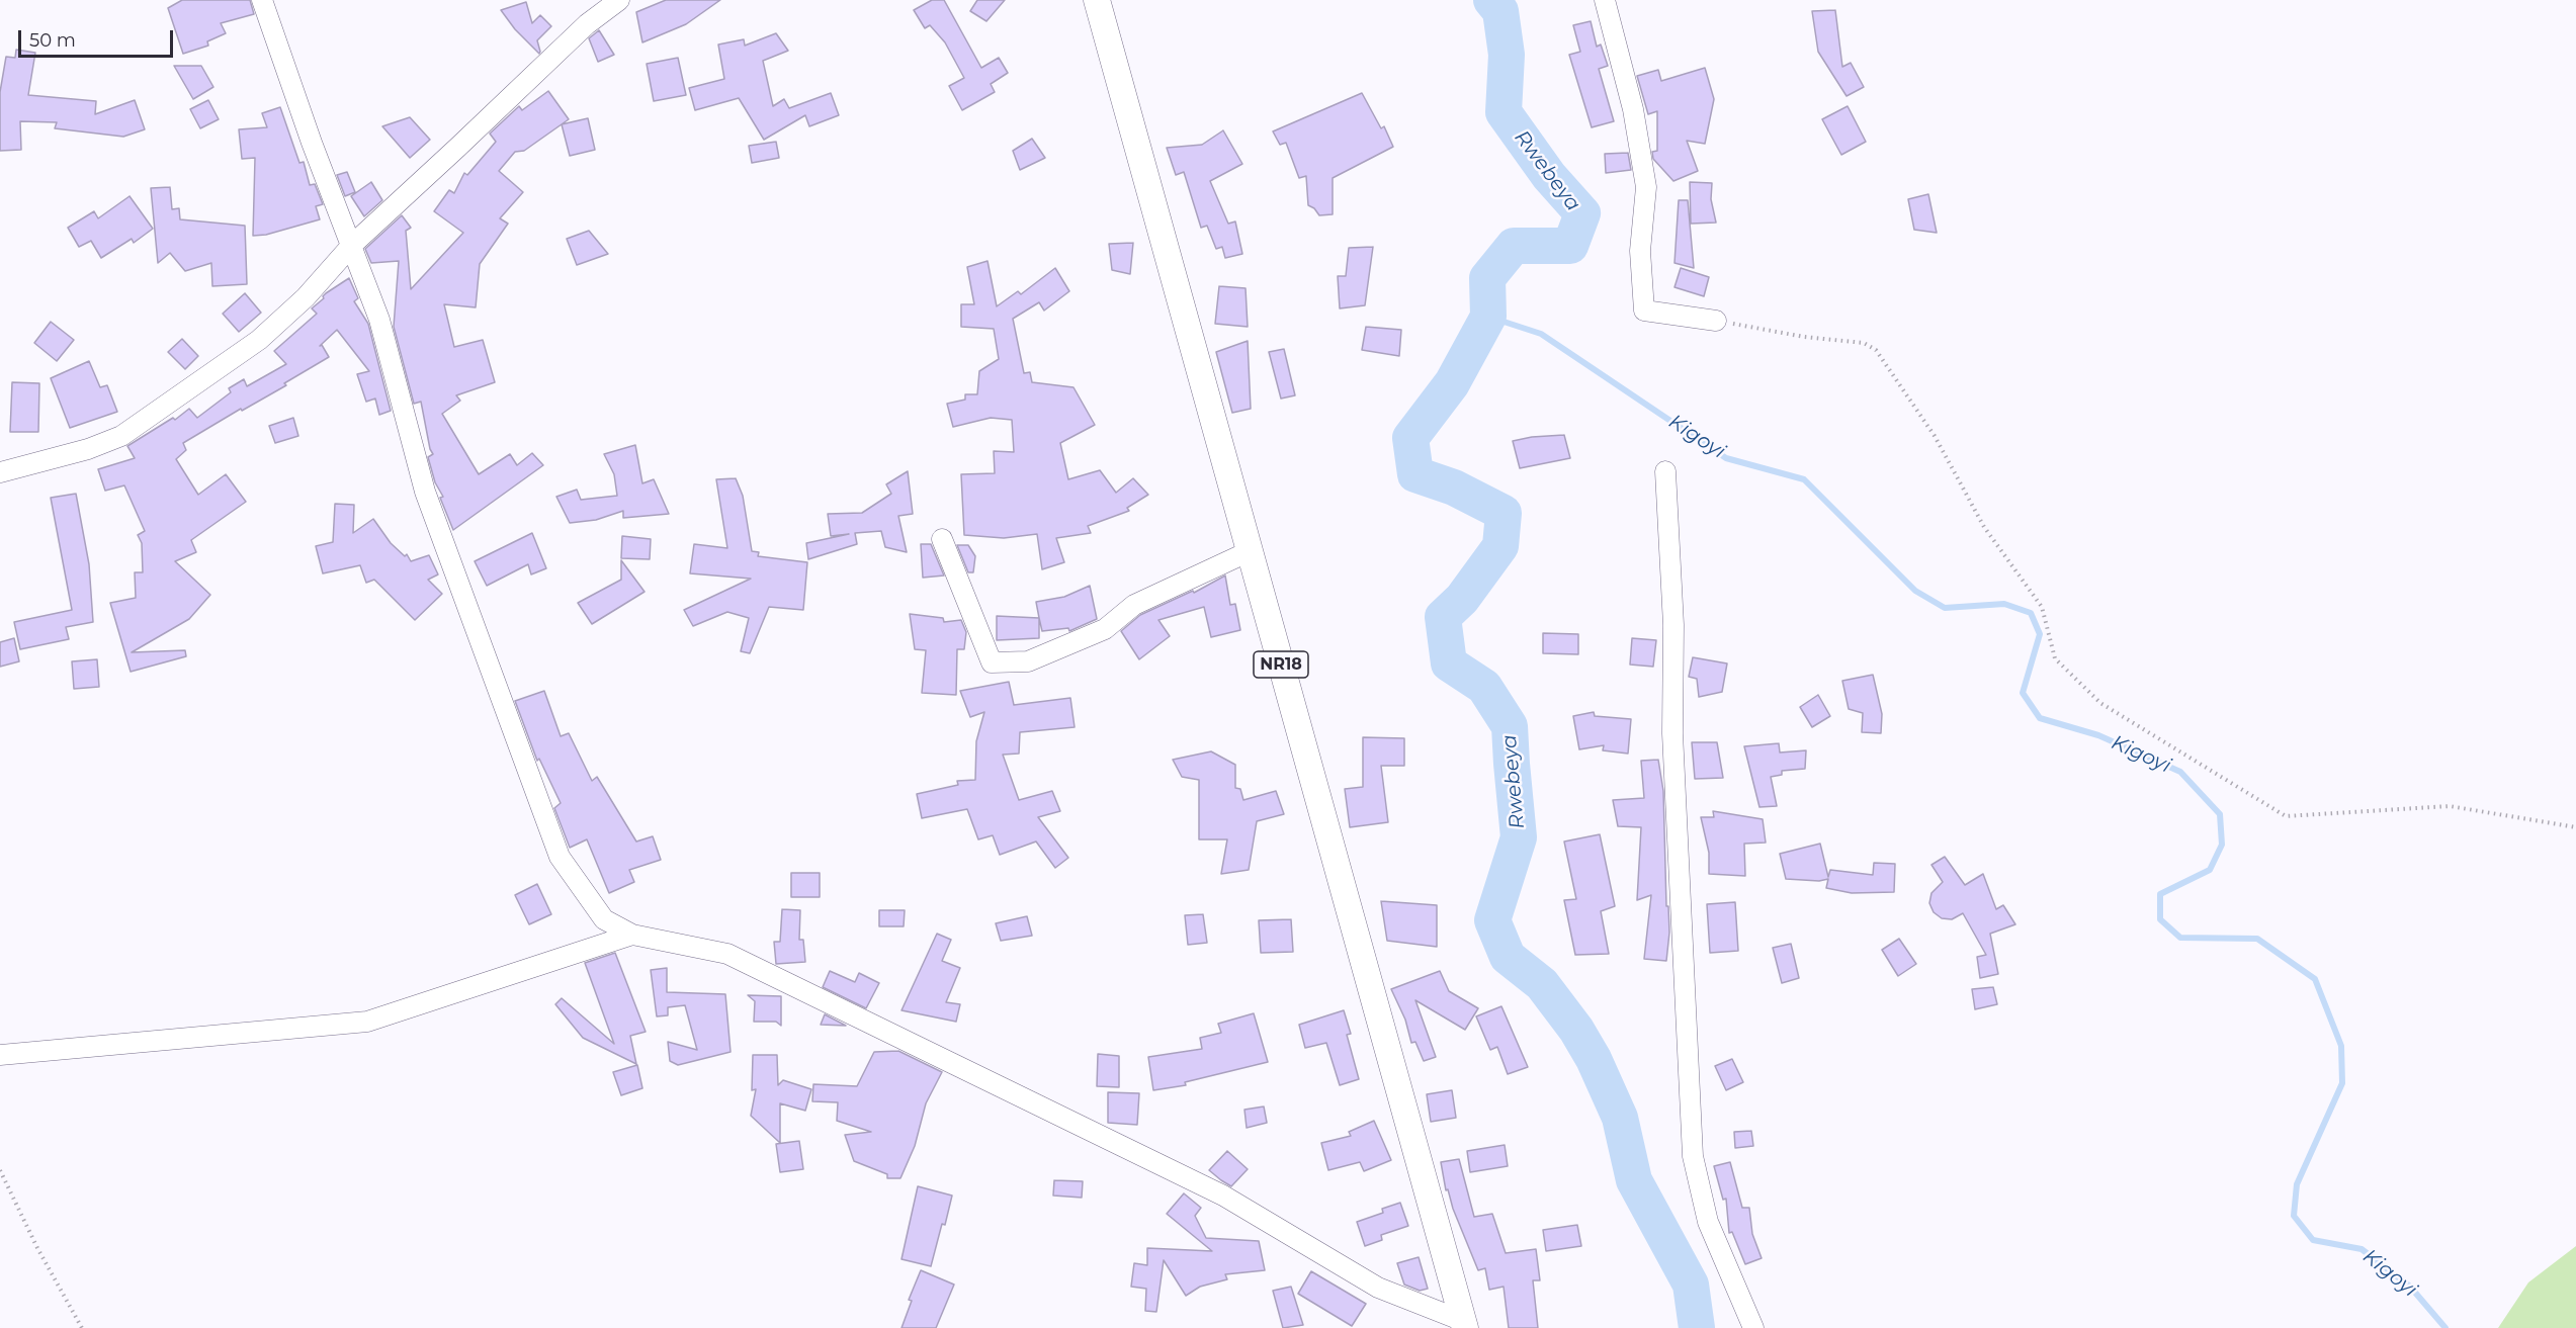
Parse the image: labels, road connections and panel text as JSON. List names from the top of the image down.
{
  "streets": {
    "main road": ["NR18"]
  },
  "water": ["Rwebeya", "Kigoyi"],
  "scale_bar": "50 m"
}
